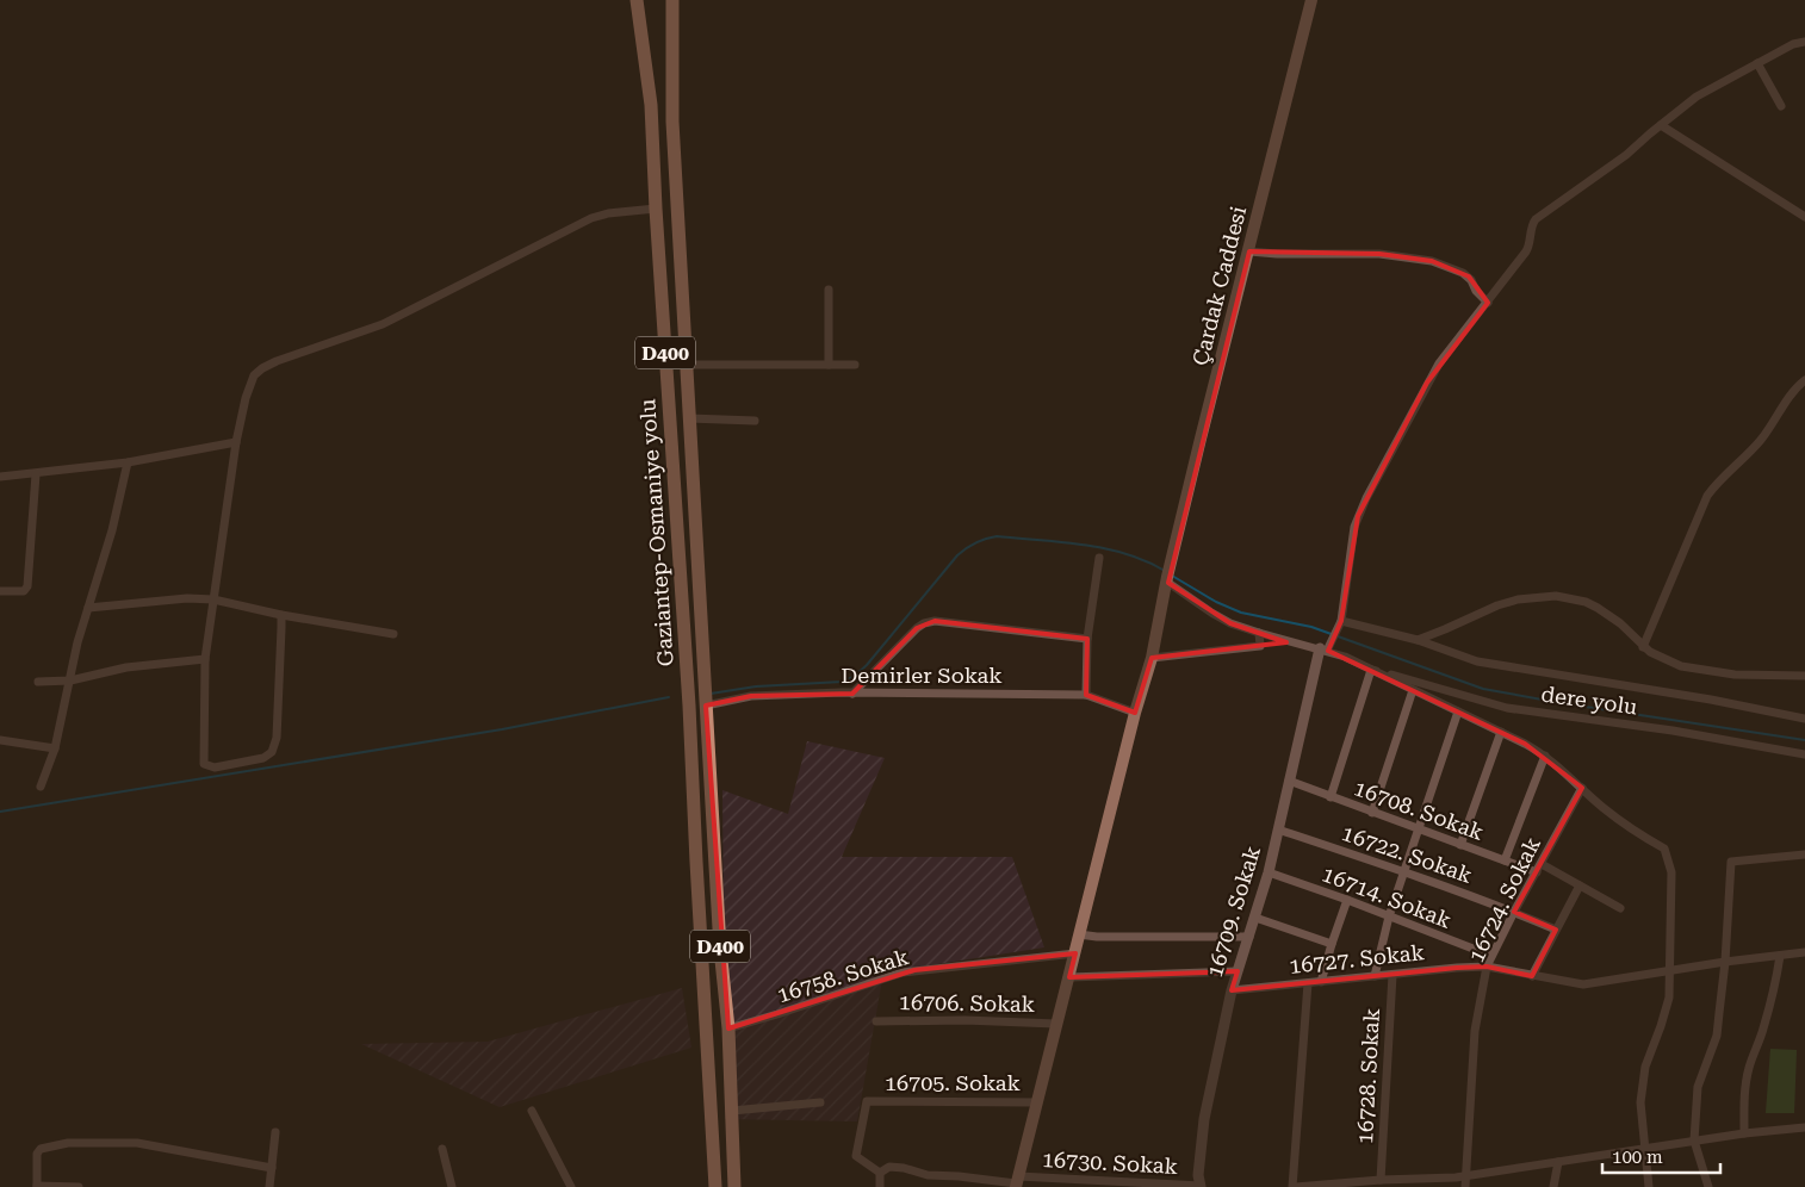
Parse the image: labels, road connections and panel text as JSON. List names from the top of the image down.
{
  "streets": {
    "highway": ["D400", "Gaziantep-Osmaniye yolu"],
    "main road": ["Çardak Caddesi"],
    "street": [
      "Demirler Sokak",
      "dere yolu",
      "16708. Sokak",
      "16722. Sokak",
      "16714. Sokak",
      "16724. Sokak",
      "16709. Sokak",
      "16727. Sokak",
      "16758. Sokak",
      "16706. Sokak",
      "16728. Sokak",
      "16705. Sokak",
      "16730. Sokak"
    ]
  },
  "crossings": [
    ["Çardak Caddesi", "Demirler Sokak"],
    ["Çardak Caddesi", "16758. Sokak"],
    ["Çardak Caddesi", "16706. Sokak"],
    ["Çardak Caddesi", "16705. Sokak"],
    ["Çardak Caddesi", "16730. Sokak"],
    ["D400", "Gaziantep-Osmaniye yolu"],
    ["D400", "Demirler Sokak"],
    ["D400", "16758. Sokak"],
    ["Gaziantep-Osmaniye yolu", "Demirler Sokak"],
    ["16708. Sokak", "16724. Sokak"],
    ["16708. Sokak", "16709. Sokak"],
    ["16722. Sokak", "16724. Sokak"],
    ["16722. Sokak", "16709. Sokak"],
    ["16714. Sokak", "16724. Sokak"],
    ["16714. Sokak", "16709. Sokak"],
    ["16724. Sokak", "16727. Sokak"],
    ["16709. Sokak", "16727. Sokak"],
    ["16709. Sokak", "16730. Sokak"],
    ["16727. Sokak", "16728. Sokak"],
    ["16705. Sokak", "16730. Sokak"]
  ],
  "scale_bar": "100 m"
}
